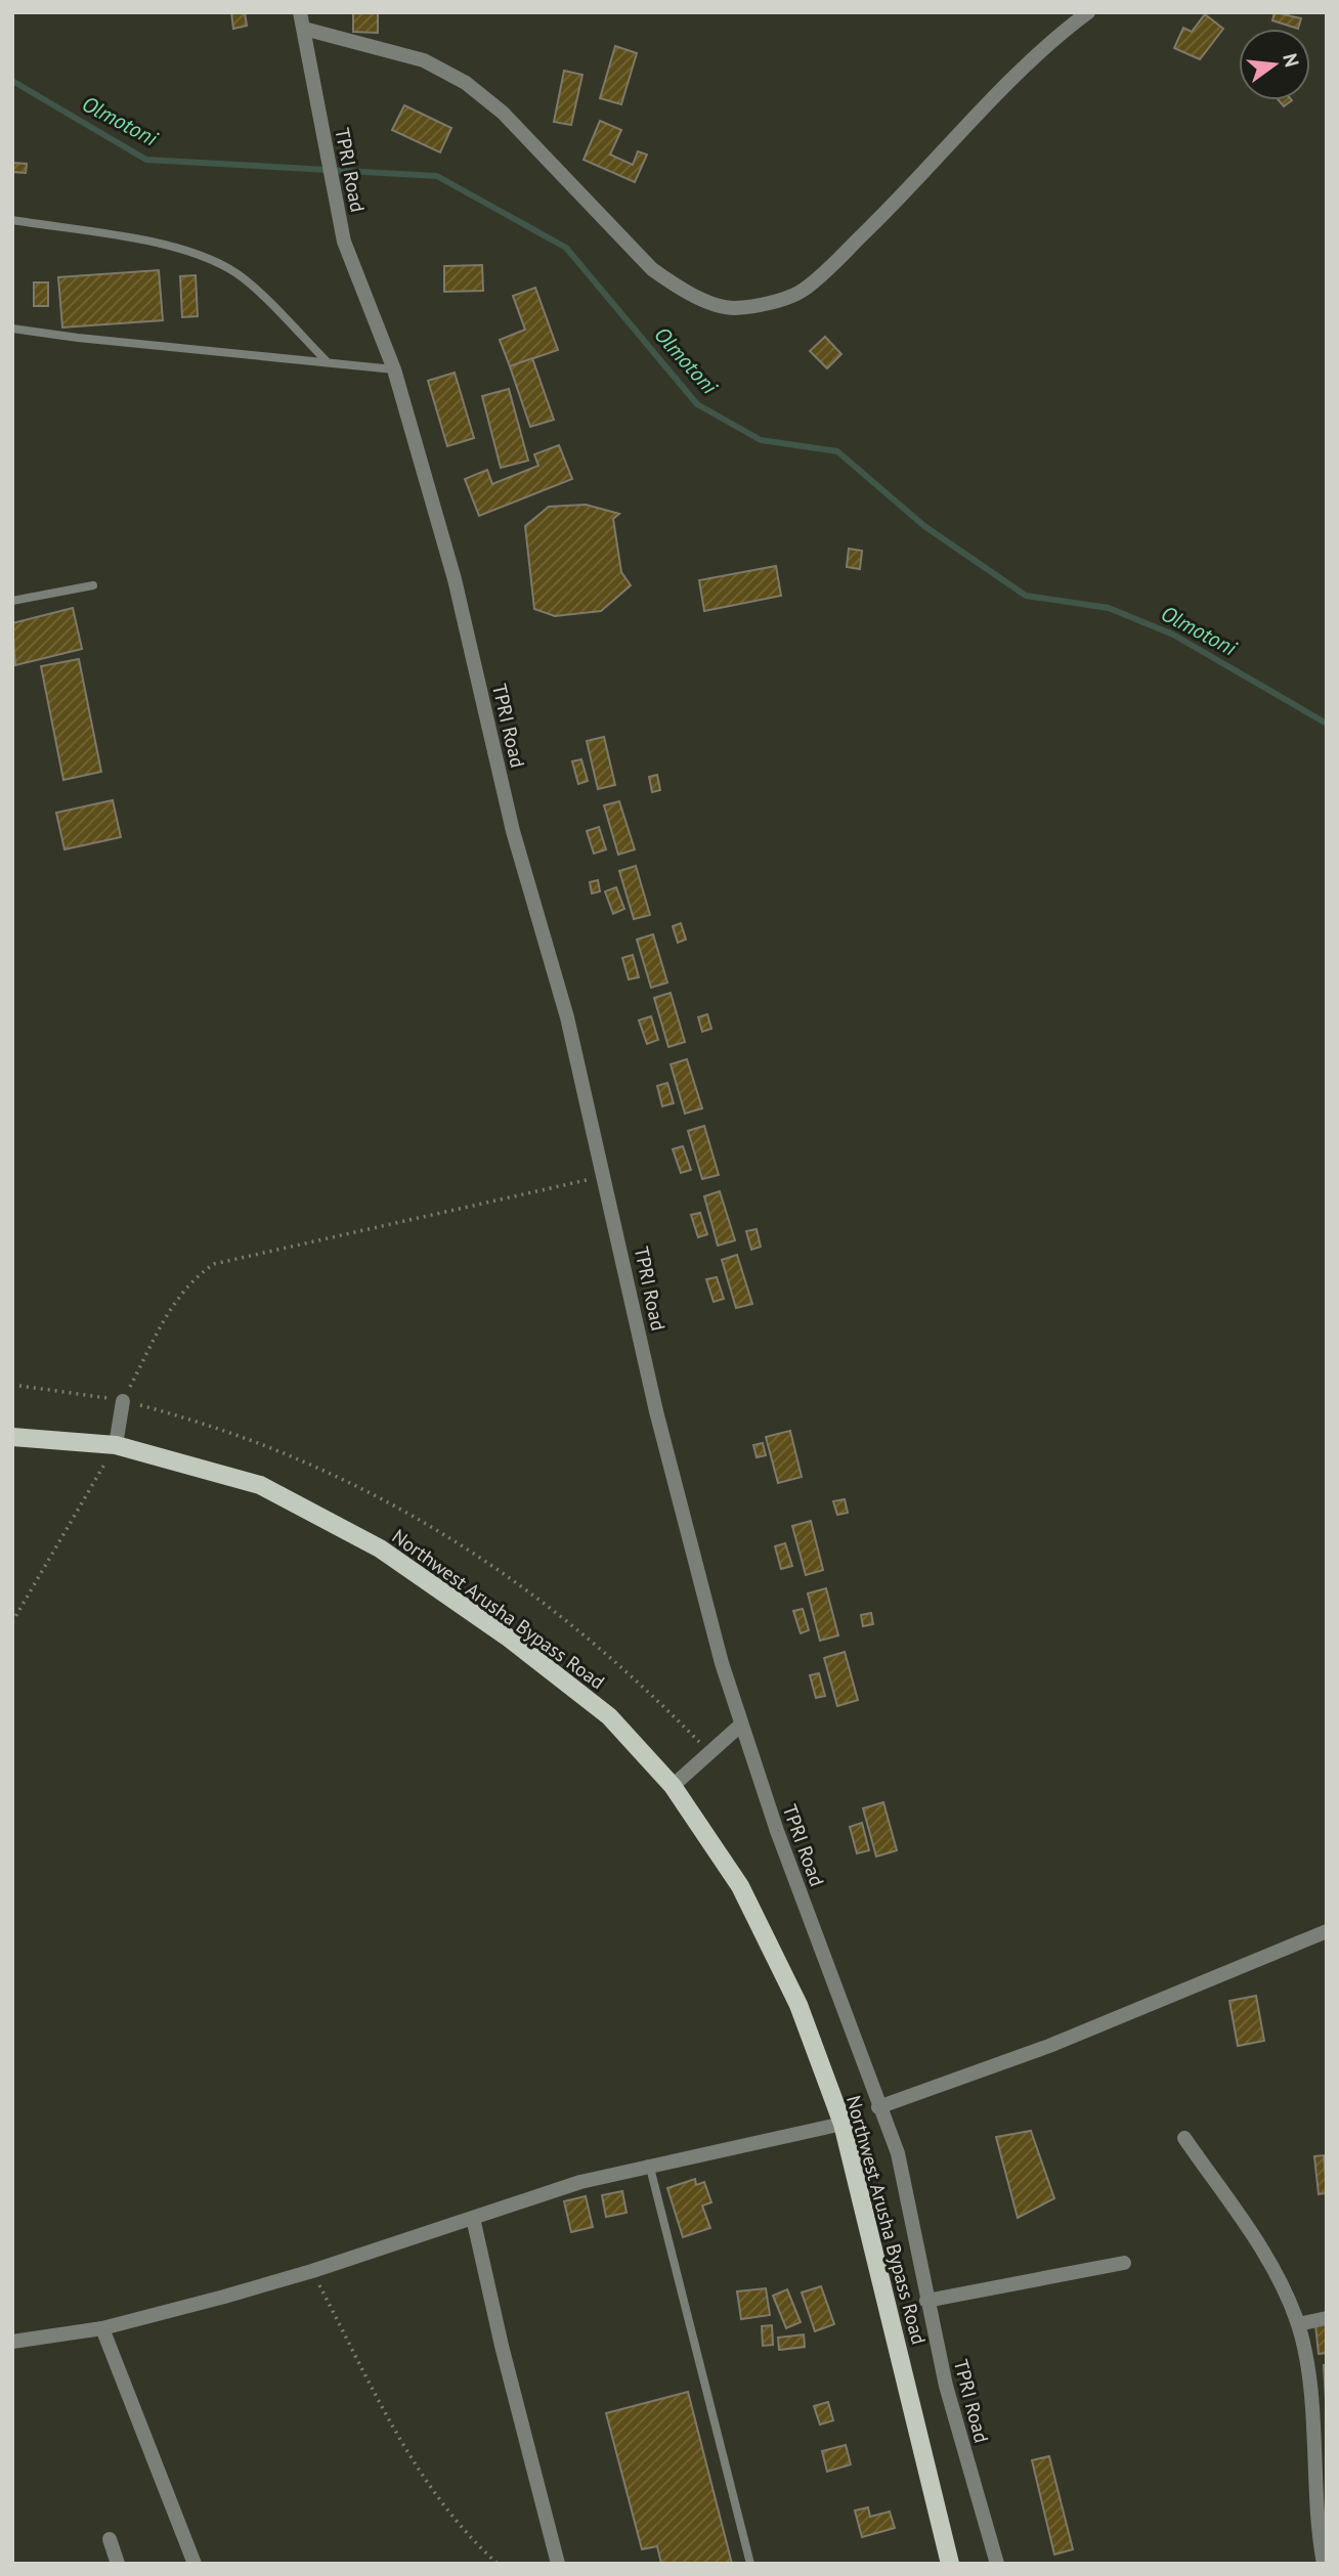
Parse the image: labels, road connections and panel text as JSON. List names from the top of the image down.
{
  "streets": {
    "main road": ["Northwest Arusha Bypass Road"],
    "street": ["TPRI Road"]
  },
  "water": ["Olmotoni"],
  "north": "right"
}
